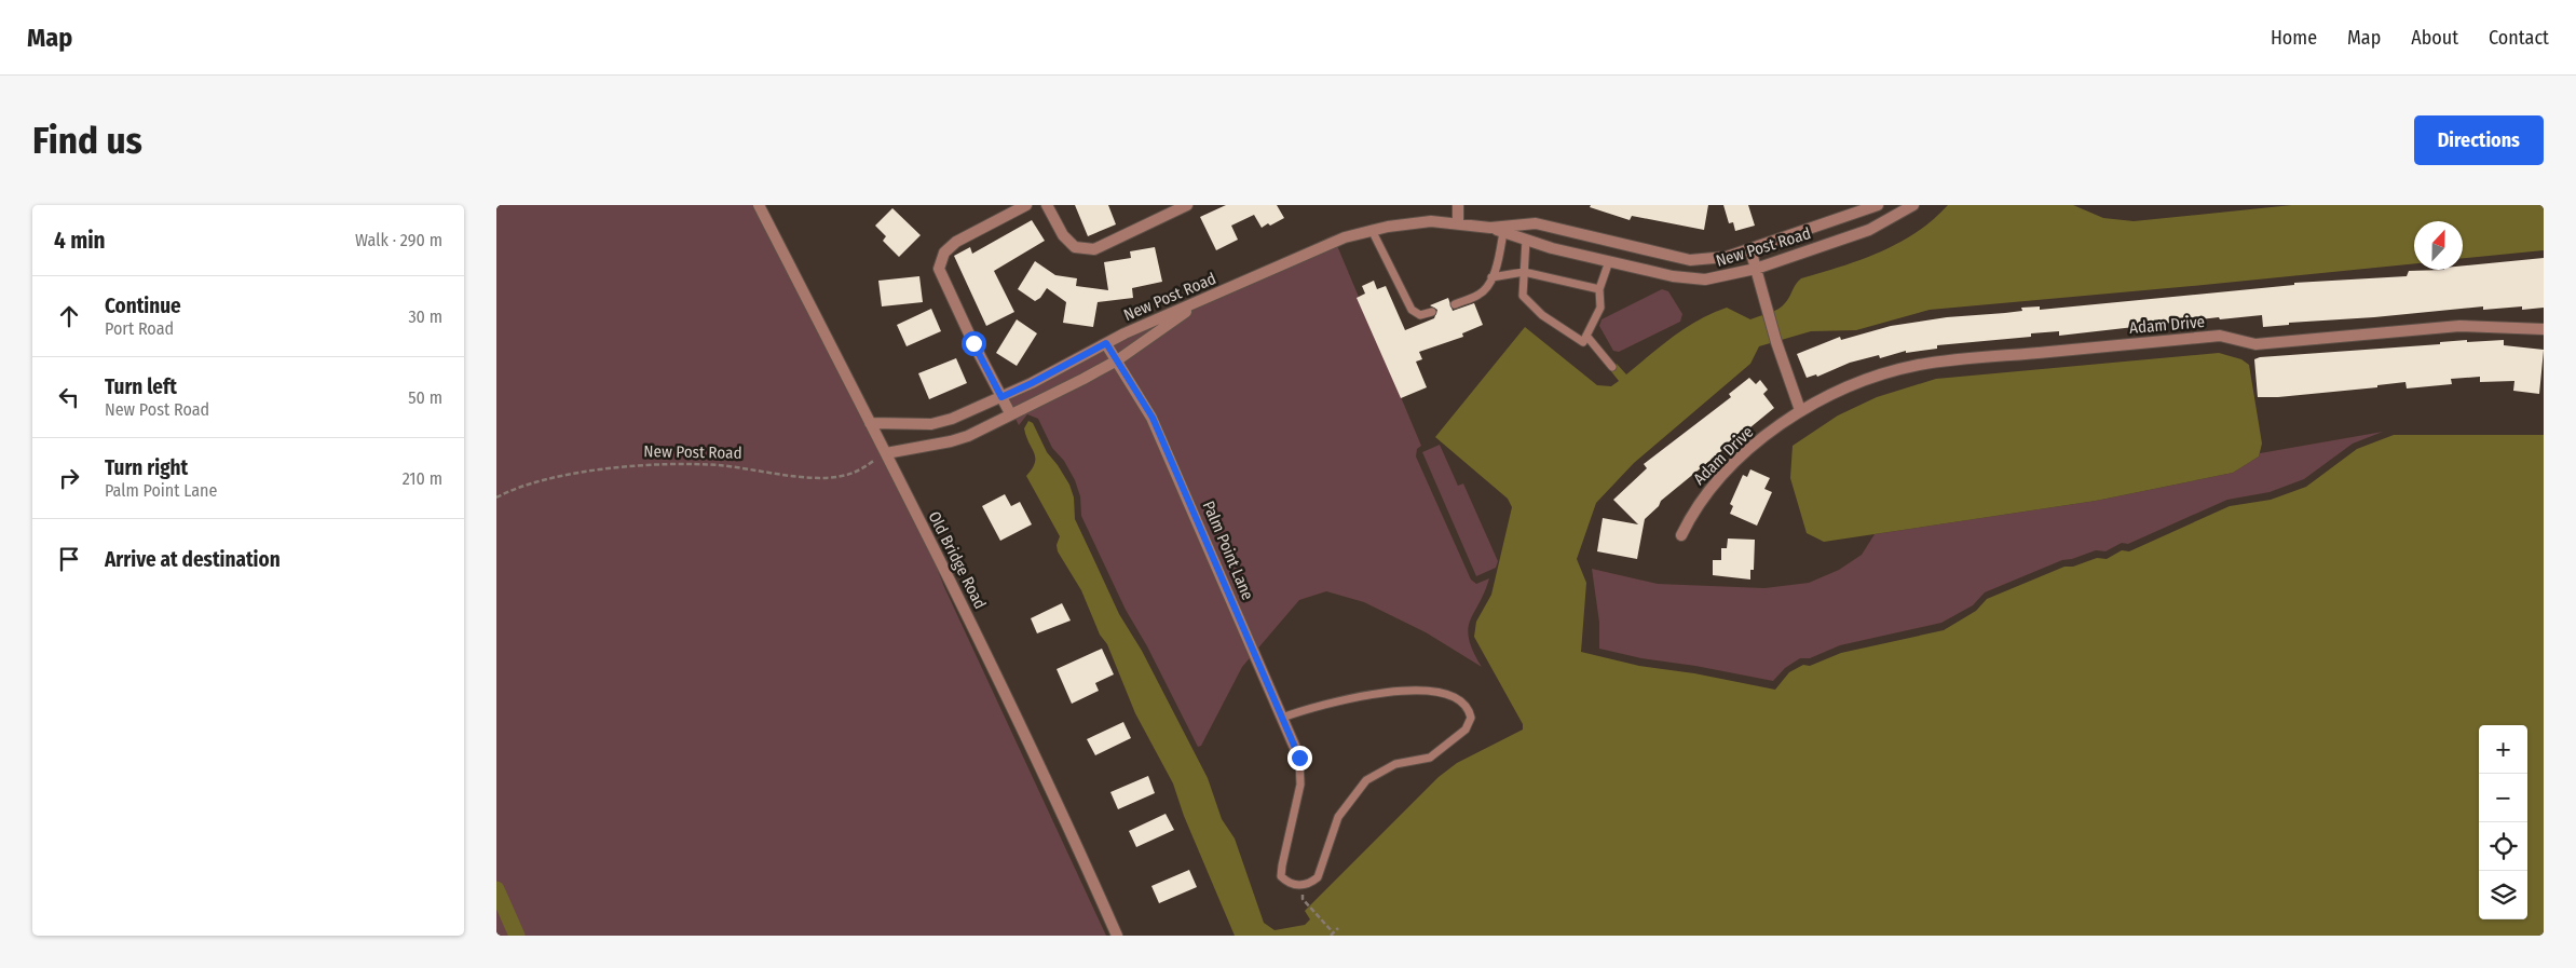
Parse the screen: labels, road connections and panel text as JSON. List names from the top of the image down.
{
  "streets": {
    "street": [
      "New Post Road",
      "Adam Drive",
      "Palm Point Lane",
      "Old Bridge Road"
    ]
  },
  "crossings": [
    ["New Post Road", "Palm Point Lane"],
    ["New Post Road", "Old Bridge Road"]
  ],
  "north": "top",
  "page": {
    "header": "Map",
    "nav": [
      "Home",
      "Map",
      "About",
      "Contact"
    ],
    "buttons": "Directions",
    "title": "Find us",
    "heading": ["4 min", "Walk · 290 m"],
    "list": [
      ["Continue", "Port Road", "30 m"],
      ["Turn left", "New Post Road", "50 m"],
      ["Turn right", "Palm Point Lane", "210 m"],
      "Arrive at destination"
    ],
    "map_buttons": ["+", "−"]
  }
}
